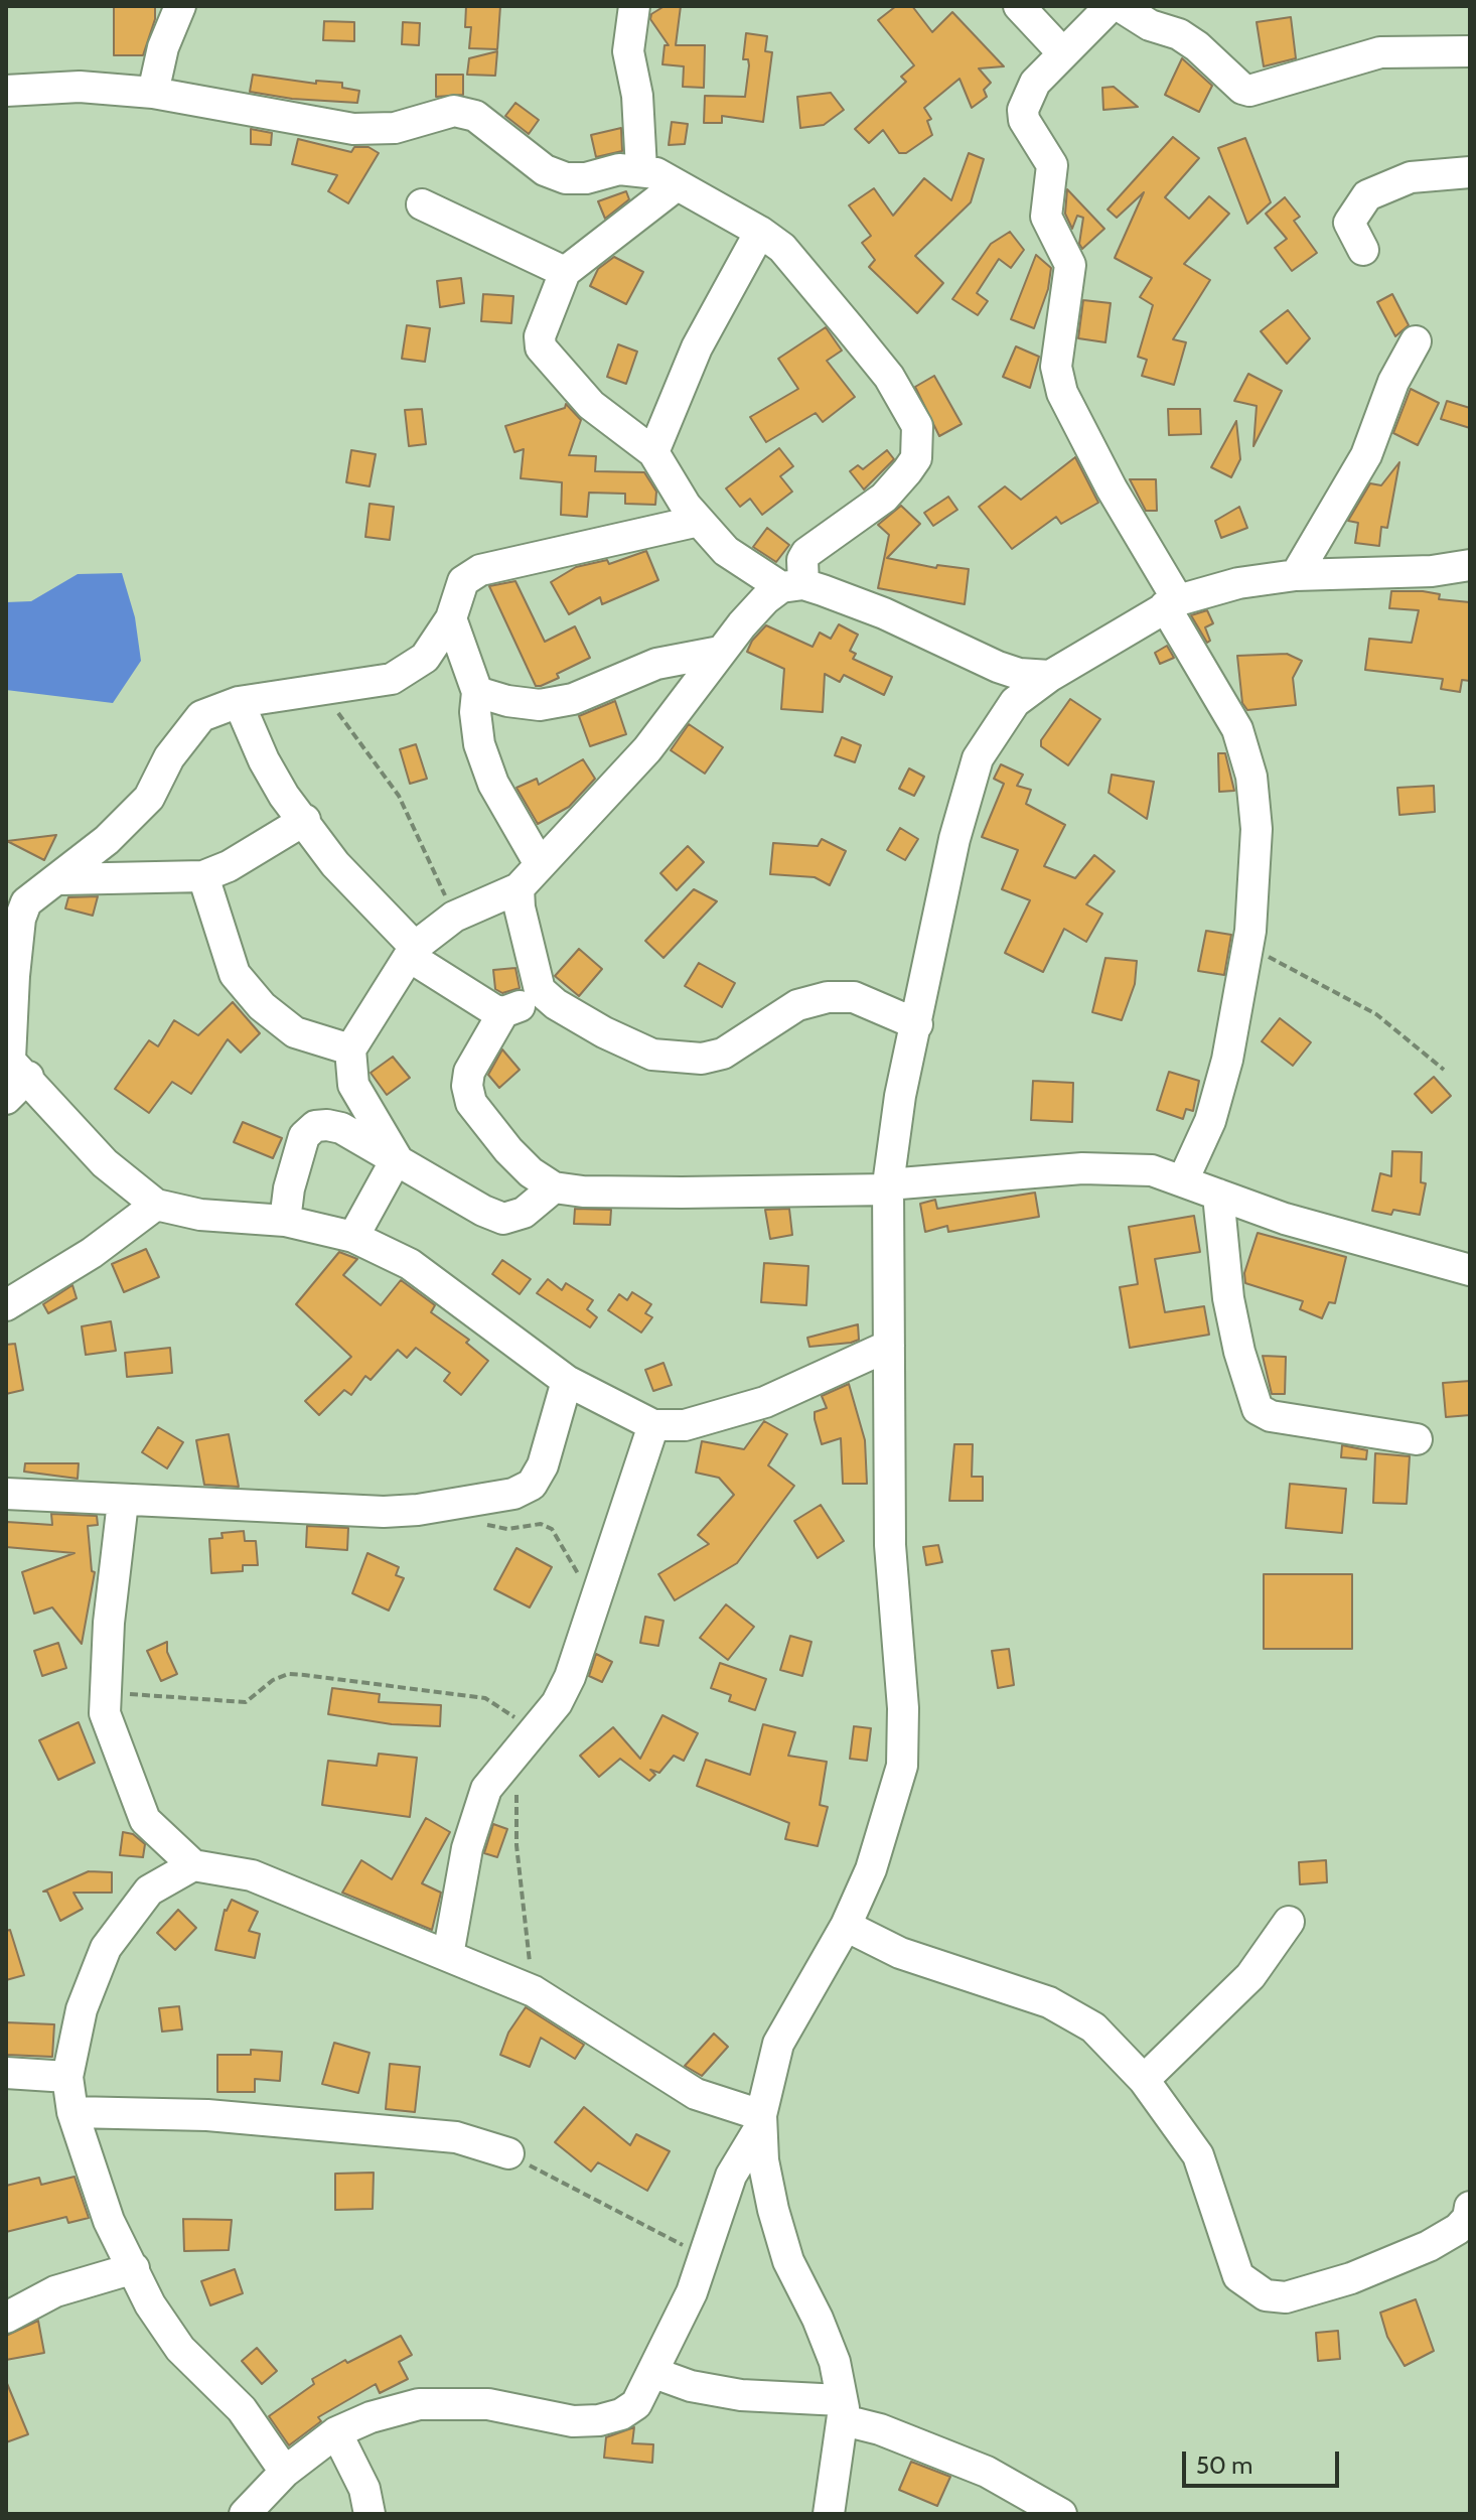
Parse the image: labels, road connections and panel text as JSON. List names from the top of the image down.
{
  "scale_bar": "50 m"
}
